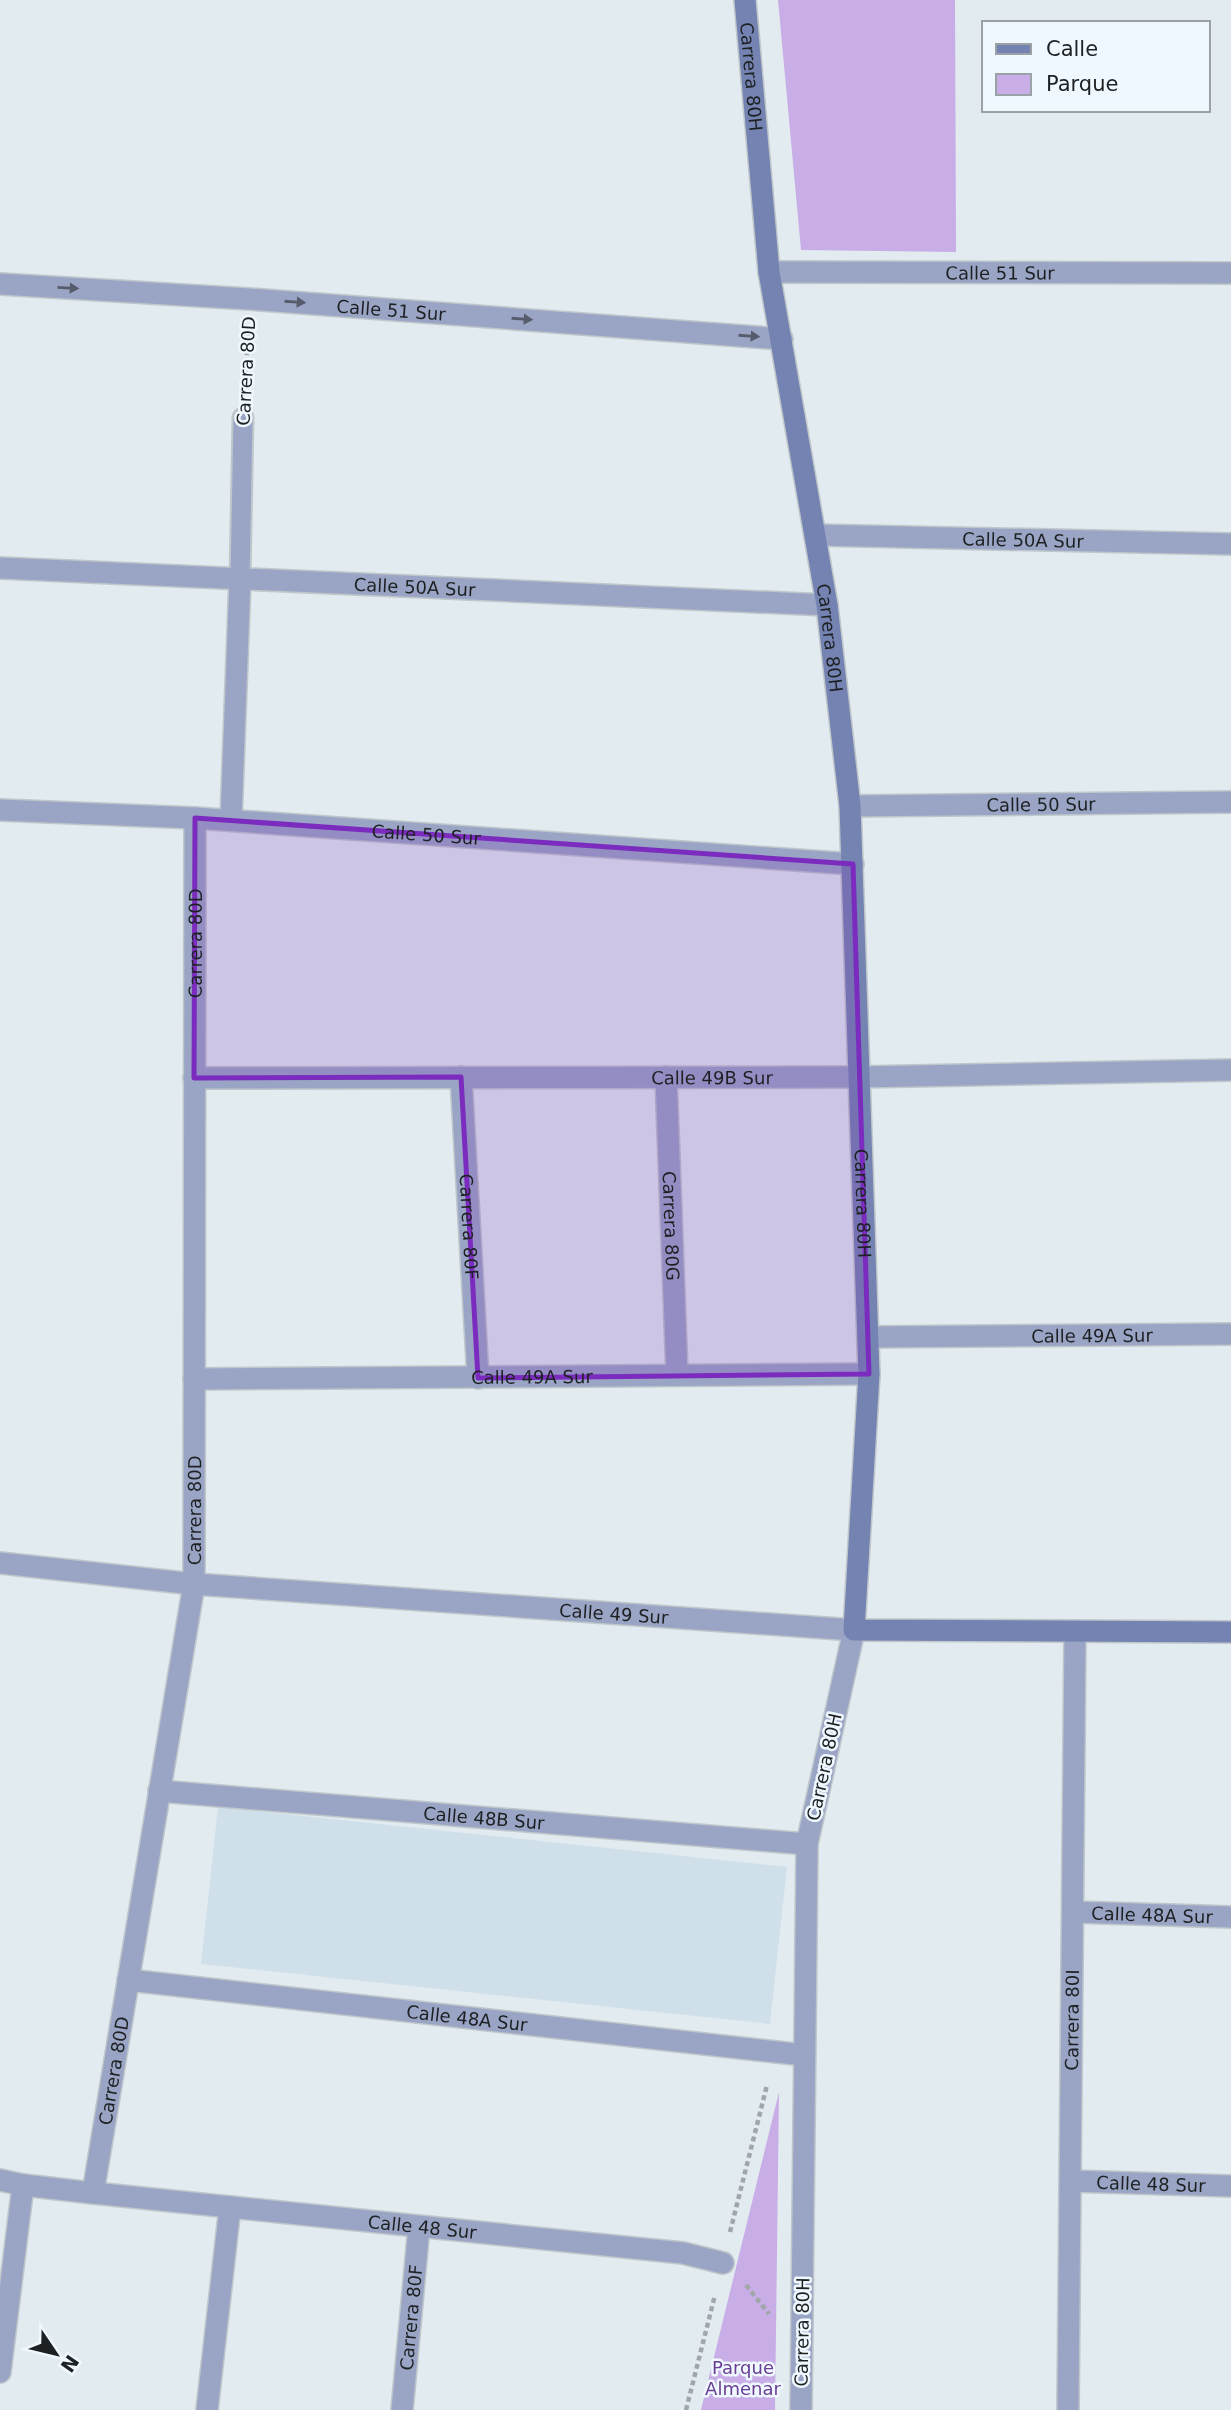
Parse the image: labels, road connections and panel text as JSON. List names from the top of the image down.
{
  "streets": {
    "street": [
      "Carrera 80H",
      "Calle 51 Sur",
      "Carrera 80D",
      "Calle 50A Sur",
      "Calle 50 Sur",
      "Calle 49B Sur",
      "Carrera 80G",
      "Carrera 80F",
      "Calle 49A Sur",
      "Calle 49 Sur",
      "Calle 48B Sur",
      "Calle 48A Sur",
      "Carrera 80I",
      "Calle 48 Sur"
    ]
  },
  "crossings": [
    ["Carrera 80H", "Calle 51 Sur"],
    ["Carrera 80H", "Calle 50A Sur"],
    ["Carrera 80H", "Calle 50 Sur"],
    ["Carrera 80H", "Calle 49B Sur"],
    ["Carrera 80H", "Calle 49A Sur"],
    ["Carrera 80H", "Calle 49 Sur"],
    ["Carrera 80H", "Calle 48B Sur"],
    ["Carrera 80H", "Calle 48A Sur"],
    ["Calle 51 Sur", "Carrera 80D"],
    ["Carrera 80D", "Calle 50A Sur"],
    ["Carrera 80D", "Calle 50 Sur"],
    ["Carrera 80D", "Calle 49B Sur"],
    ["Carrera 80D", "Calle 49A Sur"],
    ["Carrera 80D", "Calle 49 Sur"],
    ["Carrera 80D", "Calle 48B Sur"],
    ["Carrera 80D", "Calle 48A Sur"],
    ["Carrera 80D", "Calle 48 Sur"],
    ["Calle 49B Sur", "Carrera 80G"],
    ["Calle 49B Sur", "Carrera 80F"],
    ["Carrera 80G", "Calle 49A Sur"],
    ["Carrera 80F", "Calle 49A Sur"],
    ["Carrera 80F", "Calle 48 Sur"],
    ["Calle 49 Sur", "Carrera 80I"],
    ["Calle 48A Sur", "Carrera 80I"],
    ["Carrera 80I", "Calle 48 Sur"]
  ],
  "one_way": ["Calle 51 Sur"],
  "parks": ["Parque Almenar"],
  "legend": ["Calle", "Parque"],
  "north": "bottom right"
}
